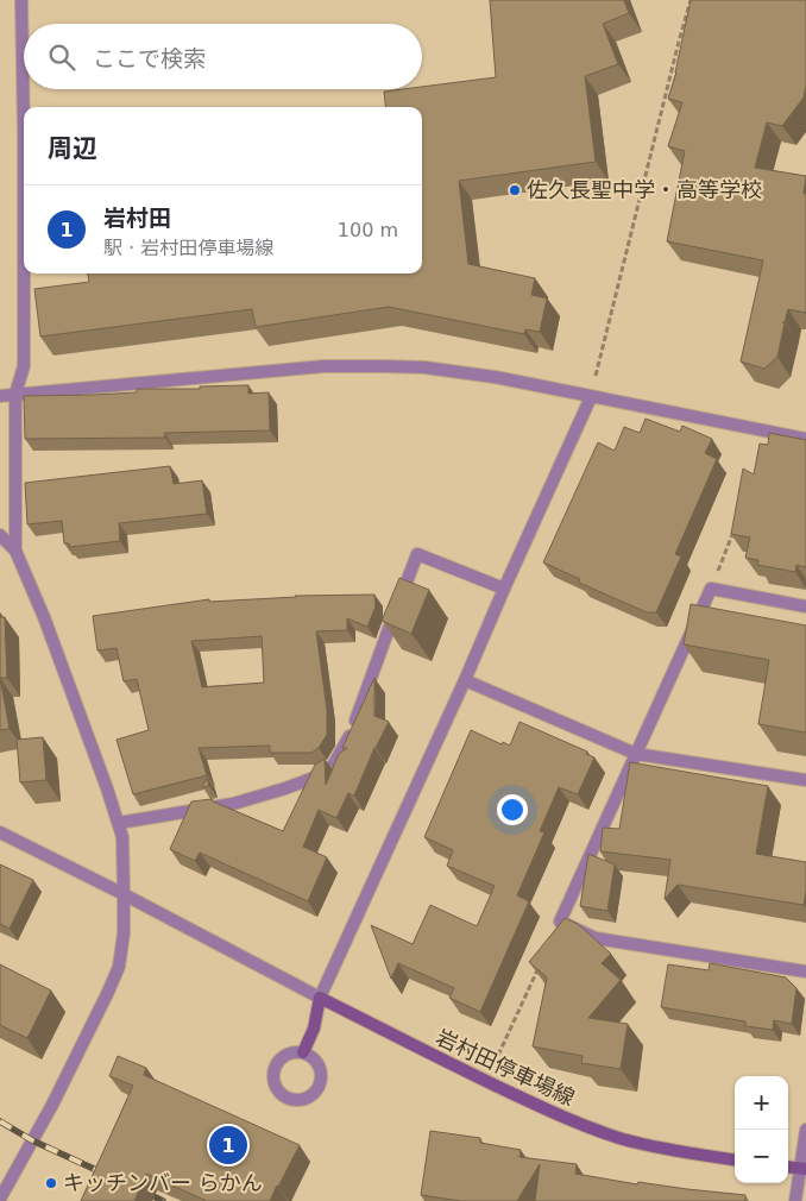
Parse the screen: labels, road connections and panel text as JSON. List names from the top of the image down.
{
  "streets": {
    "main road": ["岩村田停車場線"]
  },
  "places": ["佐久長聖中学・高等学校", "キッチンバー らかん"],
  "page": {
    "search": "ここで検索",
    "heading": "周辺",
    "list": [
      {
        "mark": "1",
        "name": "岩村田",
        "note": "駅 · 岩村田停車場線",
        "value": "100 m"
      }
    ],
    "map_buttons": ["+", "−"],
    "pins": "1"
  }
}
